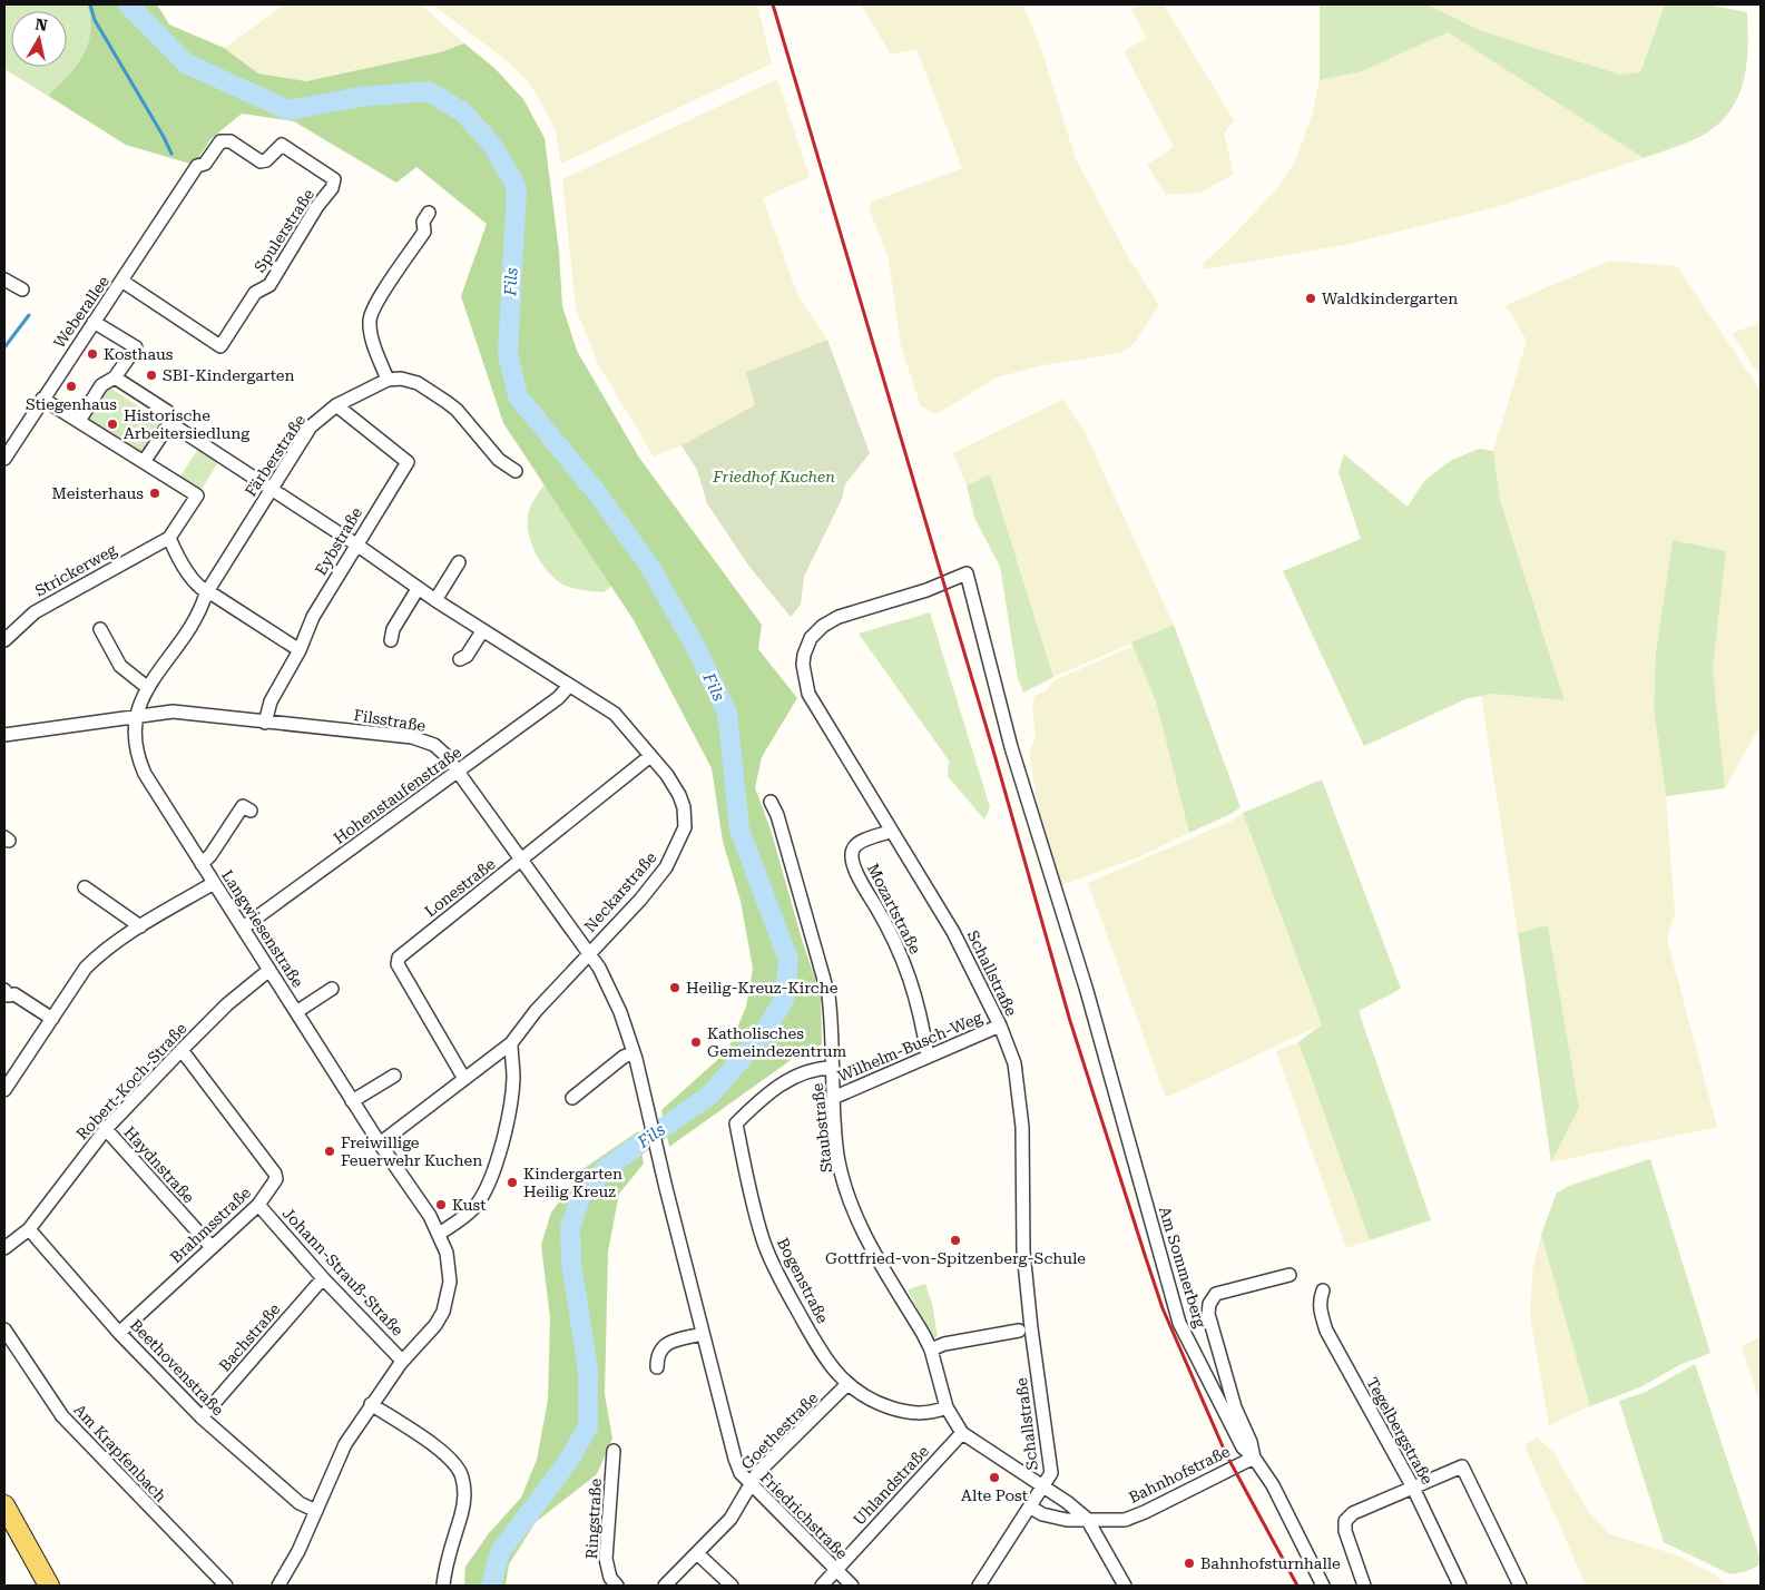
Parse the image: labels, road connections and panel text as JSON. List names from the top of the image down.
{
  "streets": {
    "street": [
      "Spulerstraße",
      "Weberallee",
      "Färberstraße",
      "Eybstraße",
      "Strickerweg",
      "Filsstraße",
      "Hohenstaufenstraße",
      "Lonestraße",
      "Neckarstraße",
      "Mozartstraße",
      "Langwiesenstraße",
      "Schallstraße",
      "Wilhelm-Busch-Weg",
      "Robert-Koch-Straße",
      "Staubstraße",
      "Haydnstraße",
      "Brahmsstraße",
      "Am Sommerberg",
      "Johann-Strauß-Straße",
      "Bogenstraße",
      "Bachstraße",
      "Beethovenstraße",
      "Goethestraße",
      "Tegelbergstraße",
      "Am Krapfenbach",
      "Bahnhofstraße",
      "Uhlandstraße",
      "Friedrichstraße",
      "Ringstraße"
    ]
  },
  "crossings": [
    ["Spulerstraße", "Weberallee"],
    ["Färberstraße", "Eybstraße"],
    ["Färberstraße", "Filsstraße"],
    ["Färberstraße", "Neckarstraße"],
    ["Färberstraße", "Langwiesenstraße"],
    ["Eybstraße", "Filsstraße"],
    ["Eybstraße", "Neckarstraße"],
    ["Filsstraße", "Hohenstaufenstraße"],
    ["Filsstraße", "Lonestraße"],
    ["Filsstraße", "Neckarstraße"],
    ["Filsstraße", "Langwiesenstraße"],
    ["Filsstraße", "Friedrichstraße"],
    ["Hohenstaufenstraße", "Neckarstraße"],
    ["Hohenstaufenstraße", "Langwiesenstraße"],
    ["Lonestraße", "Neckarstraße"],
    ["Neckarstraße", "Langwiesenstraße"],
    ["Mozartstraße", "Schallstraße"],
    ["Mozartstraße", "Wilhelm-Busch-Weg"],
    ["Langwiesenstraße", "Robert-Koch-Straße"],
    ["Langwiesenstraße", "Johann-Strauß-Straße"],
    ["Langwiesenstraße", "Beethovenstraße"],
    ["Schallstraße", "Wilhelm-Busch-Weg"],
    ["Schallstraße", "Staubstraße"],
    ["Schallstraße", "Am Sommerberg"],
    ["Wilhelm-Busch-Weg", "Staubstraße"],
    ["Robert-Koch-Straße", "Haydnstraße"],
    ["Robert-Koch-Straße", "Brahmsstraße"],
    ["Robert-Koch-Straße", "Beethovenstraße"],
    ["Staubstraße", "Bogenstraße"],
    ["Staubstraße", "Uhlandstraße"],
    ["Haydnstraße", "Brahmsstraße"],
    ["Brahmsstraße", "Johann-Strauß-Straße"],
    ["Brahmsstraße", "Beethovenstraße"],
    ["Am Sommerberg", "Bahnhofstraße"],
    ["Johann-Strauß-Straße", "Bachstraße"],
    ["Bogenstraße", "Goethestraße"],
    ["Bachstraße", "Beethovenstraße"],
    ["Goethestraße", "Friedrichstraße"],
    ["Uhlandstraße", "Friedrichstraße"]
  ],
  "water": ["Fils"],
  "parks": ["Friedhof Kuchen"],
  "places": [
    "Waldkindergarten",
    "Kosthaus",
    "SBI-Kindergarten",
    "Stiegenhaus",
    "Historische Arbeitersiedlung",
    "Meisterhaus",
    "Heilig-Kreuz-Kirche",
    "Katholisches Gemeindezentrum",
    "Freiwillige Feuerwehr Kuchen",
    "Kindergarten Heilig Kreuz",
    "Kust",
    "Gottfried-von-Spitzenberg-Schule",
    "Alte Post",
    "Bahnhofsturnhalle"
  ],
  "north": "top"
}
